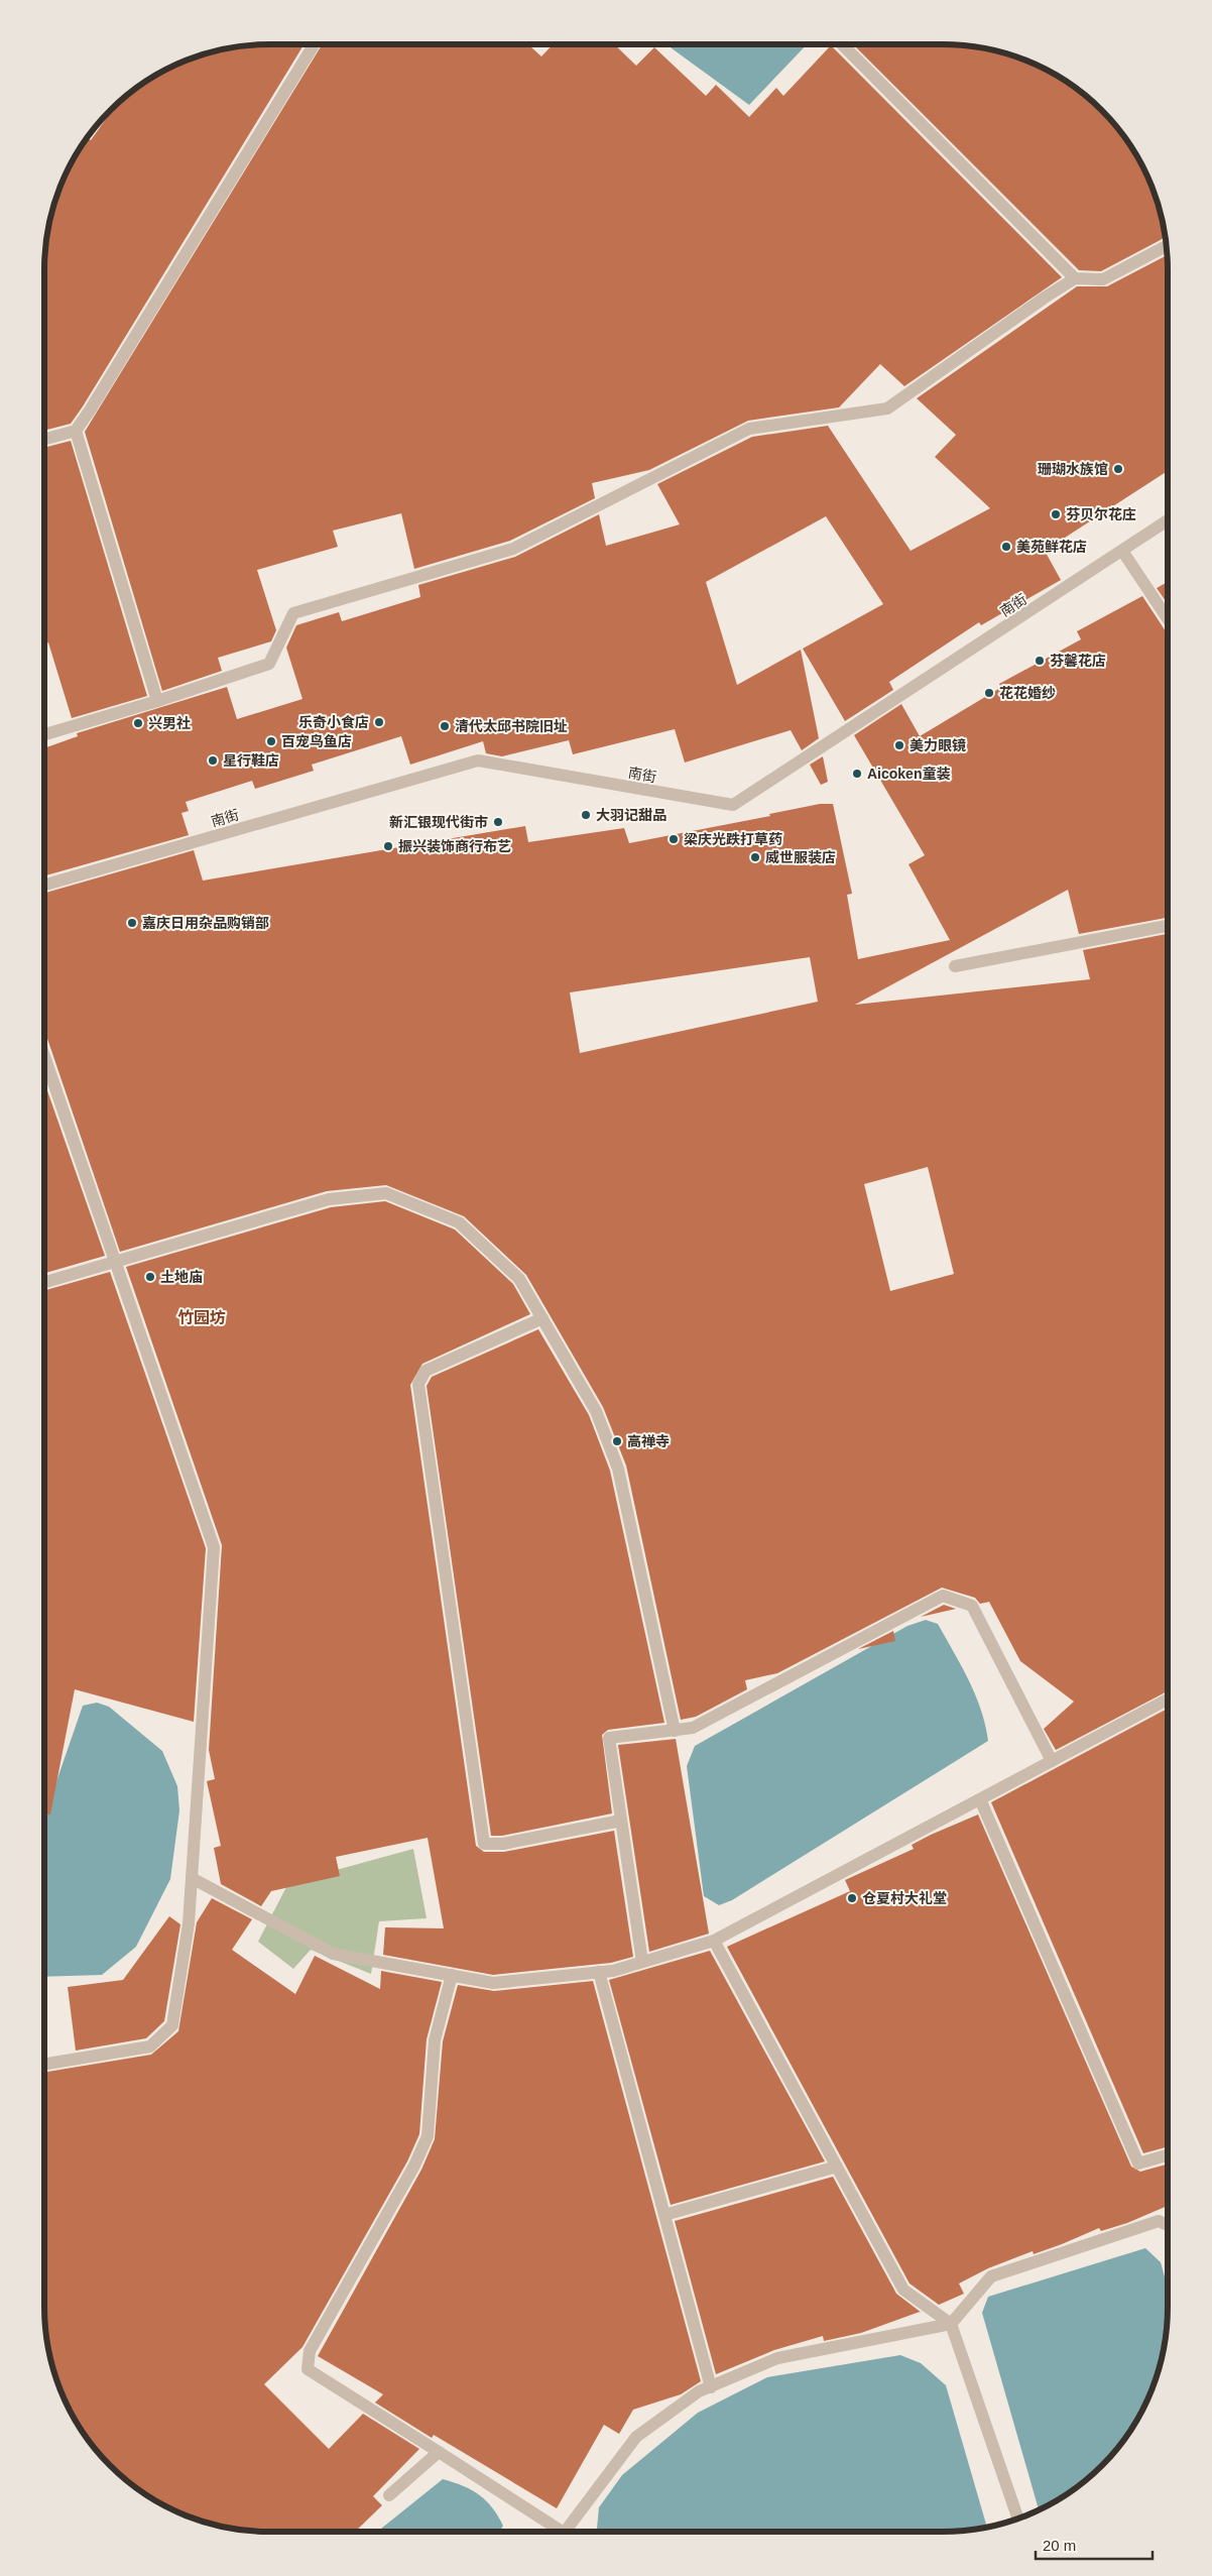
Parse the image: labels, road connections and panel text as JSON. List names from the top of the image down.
{
  "streets": {
    "street": ["南街"]
  },
  "districts": ["竹园坊"],
  "places": [
    "珊瑚水族馆",
    "芬贝尔花庄",
    "美苑鲜花店",
    "芬馨花店",
    "花花婚纱",
    "乐奇小食店",
    "兴男社",
    "清代太邱书院旧址",
    "百宠鸟鱼店",
    "美力眼镜",
    "星行鞋店",
    "Aicoken童装",
    "大羽记甜品",
    "新汇银现代街市",
    "梁庆光跌打草药",
    "振兴装饰商行布艺",
    "威世服装店",
    "嘉庆日用杂品购销部",
    "土地庙",
    "高禅寺",
    "仓夏村大礼堂"
  ],
  "scale_bar": "20 m"
}
